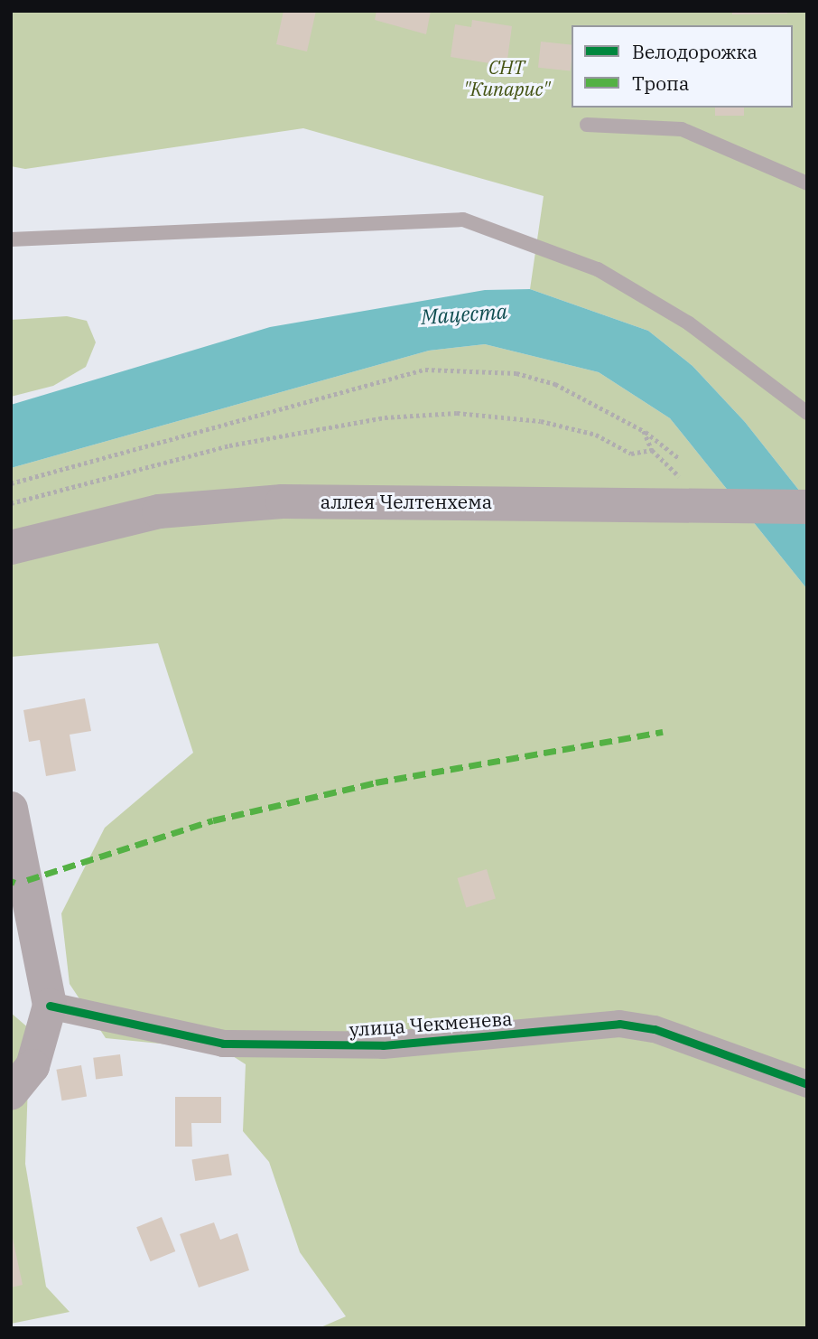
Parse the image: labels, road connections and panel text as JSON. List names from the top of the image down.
{
  "streets": {
    "main road": ["аллея Челтенхема"],
    "street": ["улица Чекменева"]
  },
  "water": ["Мацеста"],
  "parks": ["СНТ \"Кипарис\""],
  "legend": ["Велодорожка", "Тропа"]
}
